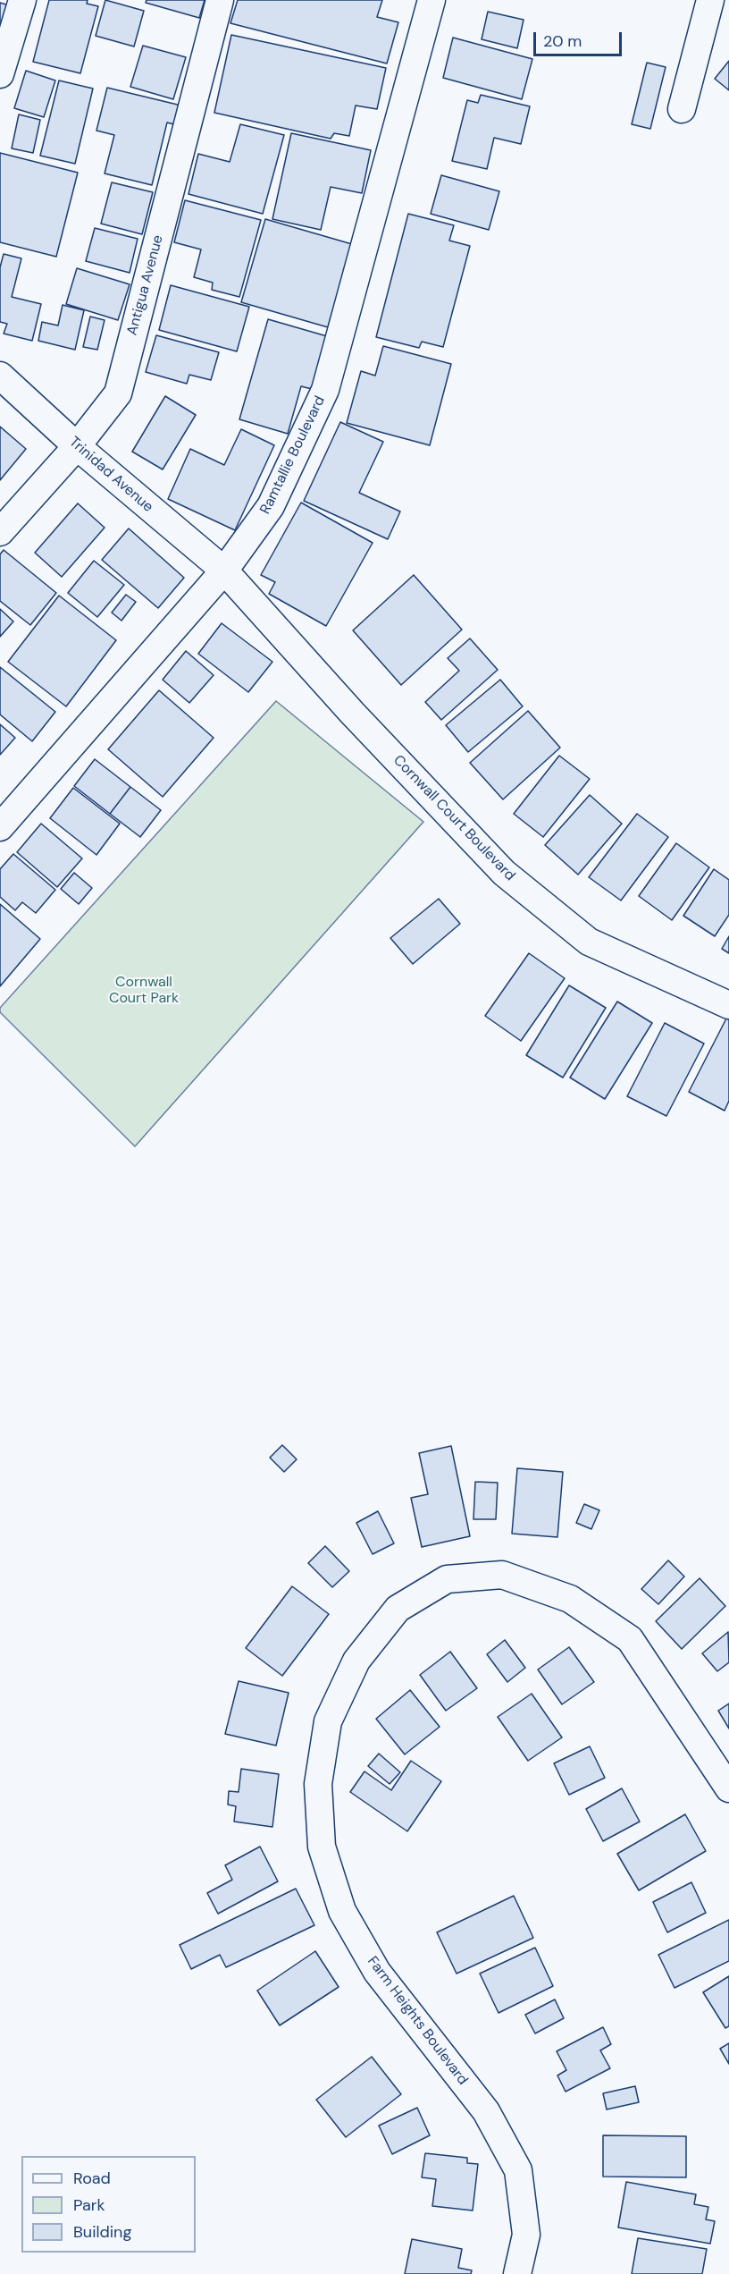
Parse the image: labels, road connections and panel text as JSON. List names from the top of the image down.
{
  "streets": {
    "street": [
      "Antigua Avenue",
      "Ramtallie Boulevard",
      "Trinidad Avenue",
      "Cornwall Court Boulevard",
      "Farm Heights Boulevard"
    ]
  },
  "crossings": [
    ["Antigua Avenue", "Trinidad Avenue"],
    ["Ramtallie Boulevard", "Trinidad Avenue"],
    ["Ramtallie Boulevard", "Cornwall Court Boulevard"],
    ["Trinidad Avenue", "Cornwall Court Boulevard"]
  ],
  "parks": ["Cornwall Court Park"],
  "legend": ["Road", "Park", "Building"],
  "scale_bar": "20 m"
}
